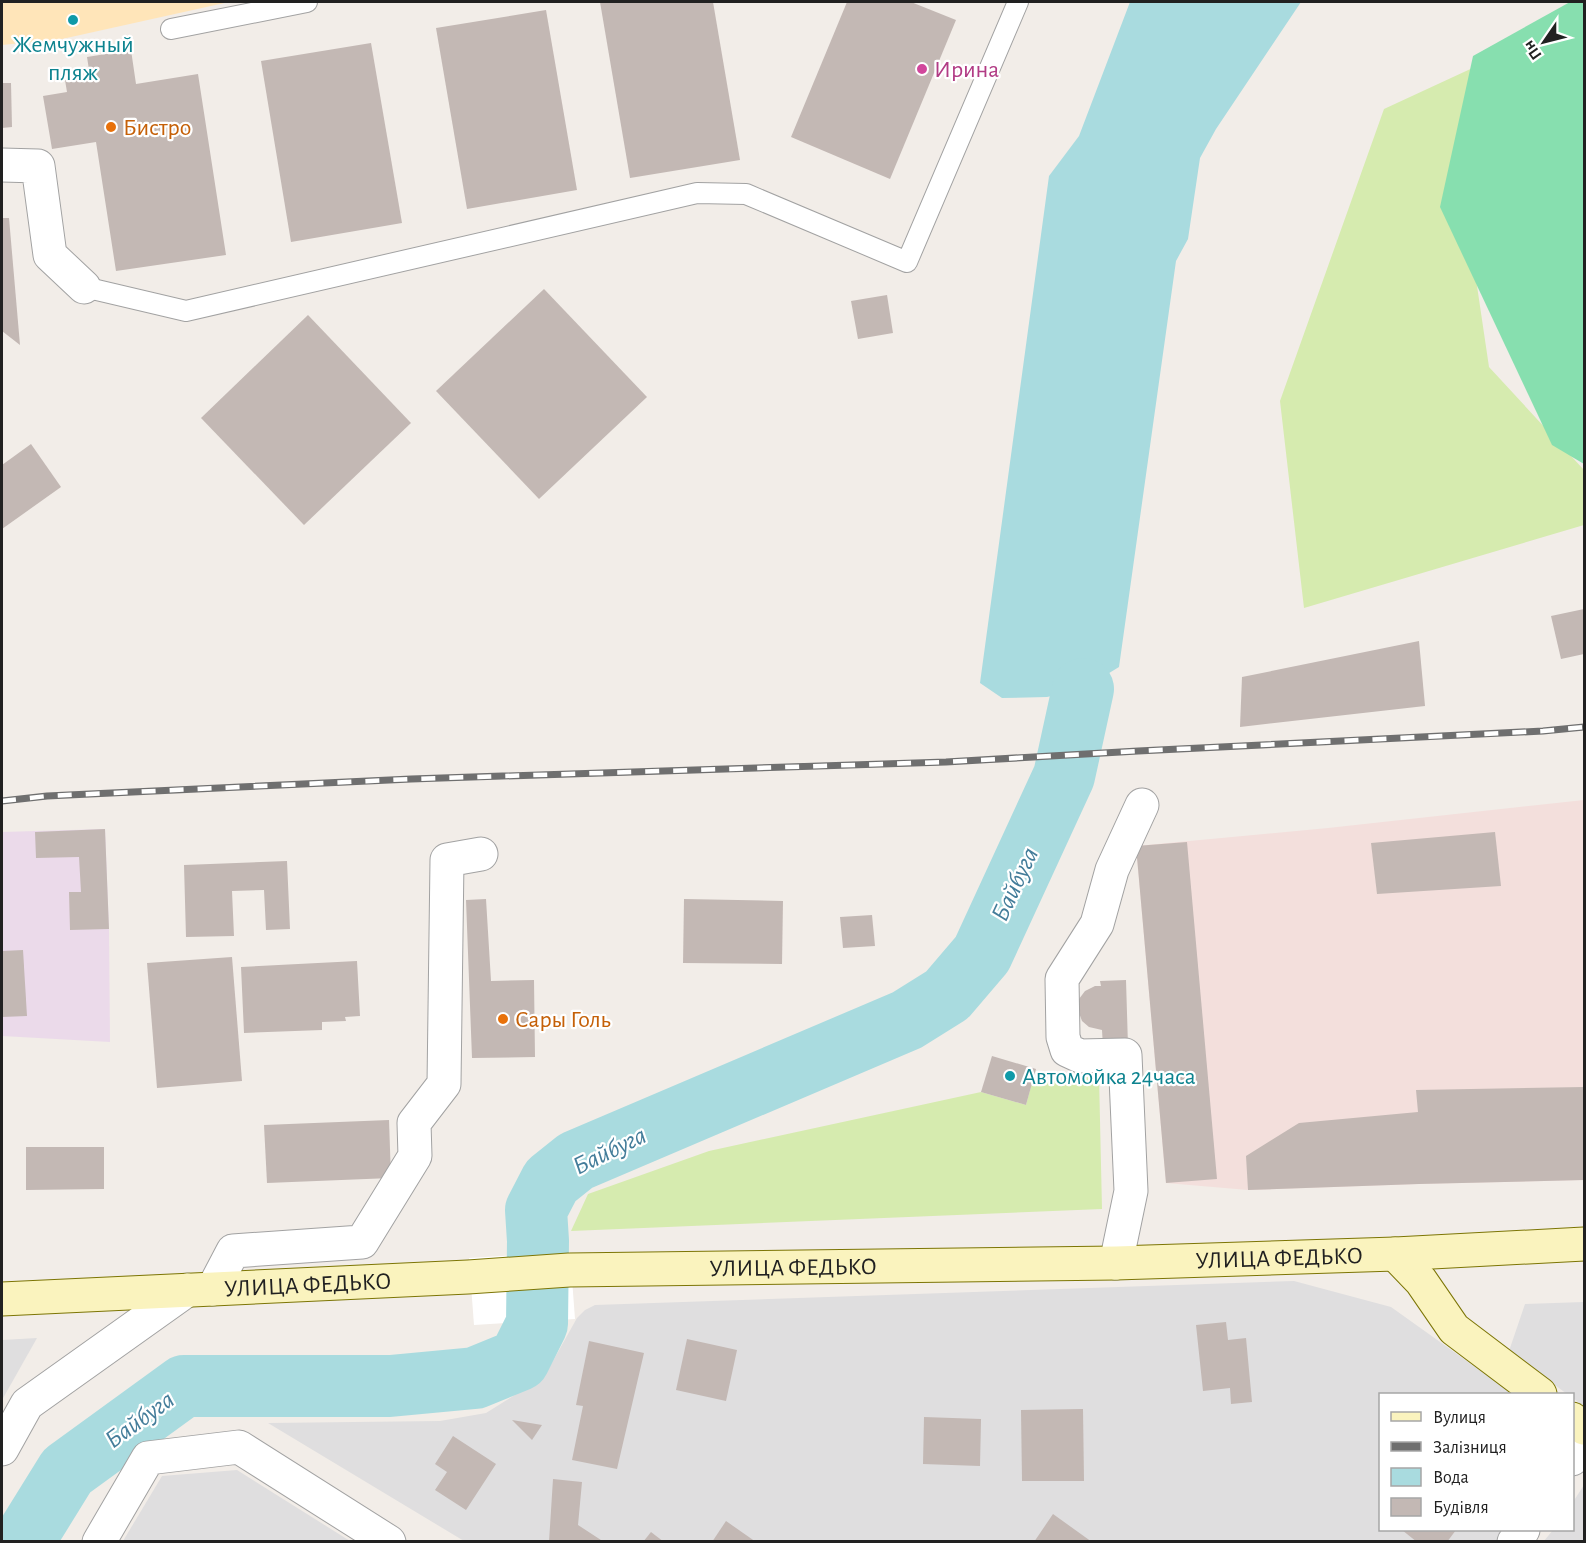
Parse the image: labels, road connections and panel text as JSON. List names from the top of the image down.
{
  "streets": {
    "main road": ["УЛИЦА ФЕДЬКО"]
  },
  "water": ["Байбуга"],
  "places": [
    "Жемчужный пляж",
    "Ирина",
    "Бистро",
    "Сары Голь",
    "Автомойка 24часа"
  ],
  "legend": [
    "Вулиця",
    "Залізниця",
    "Вода",
    "Будівля"
  ],
  "north": "bottom left"
}
